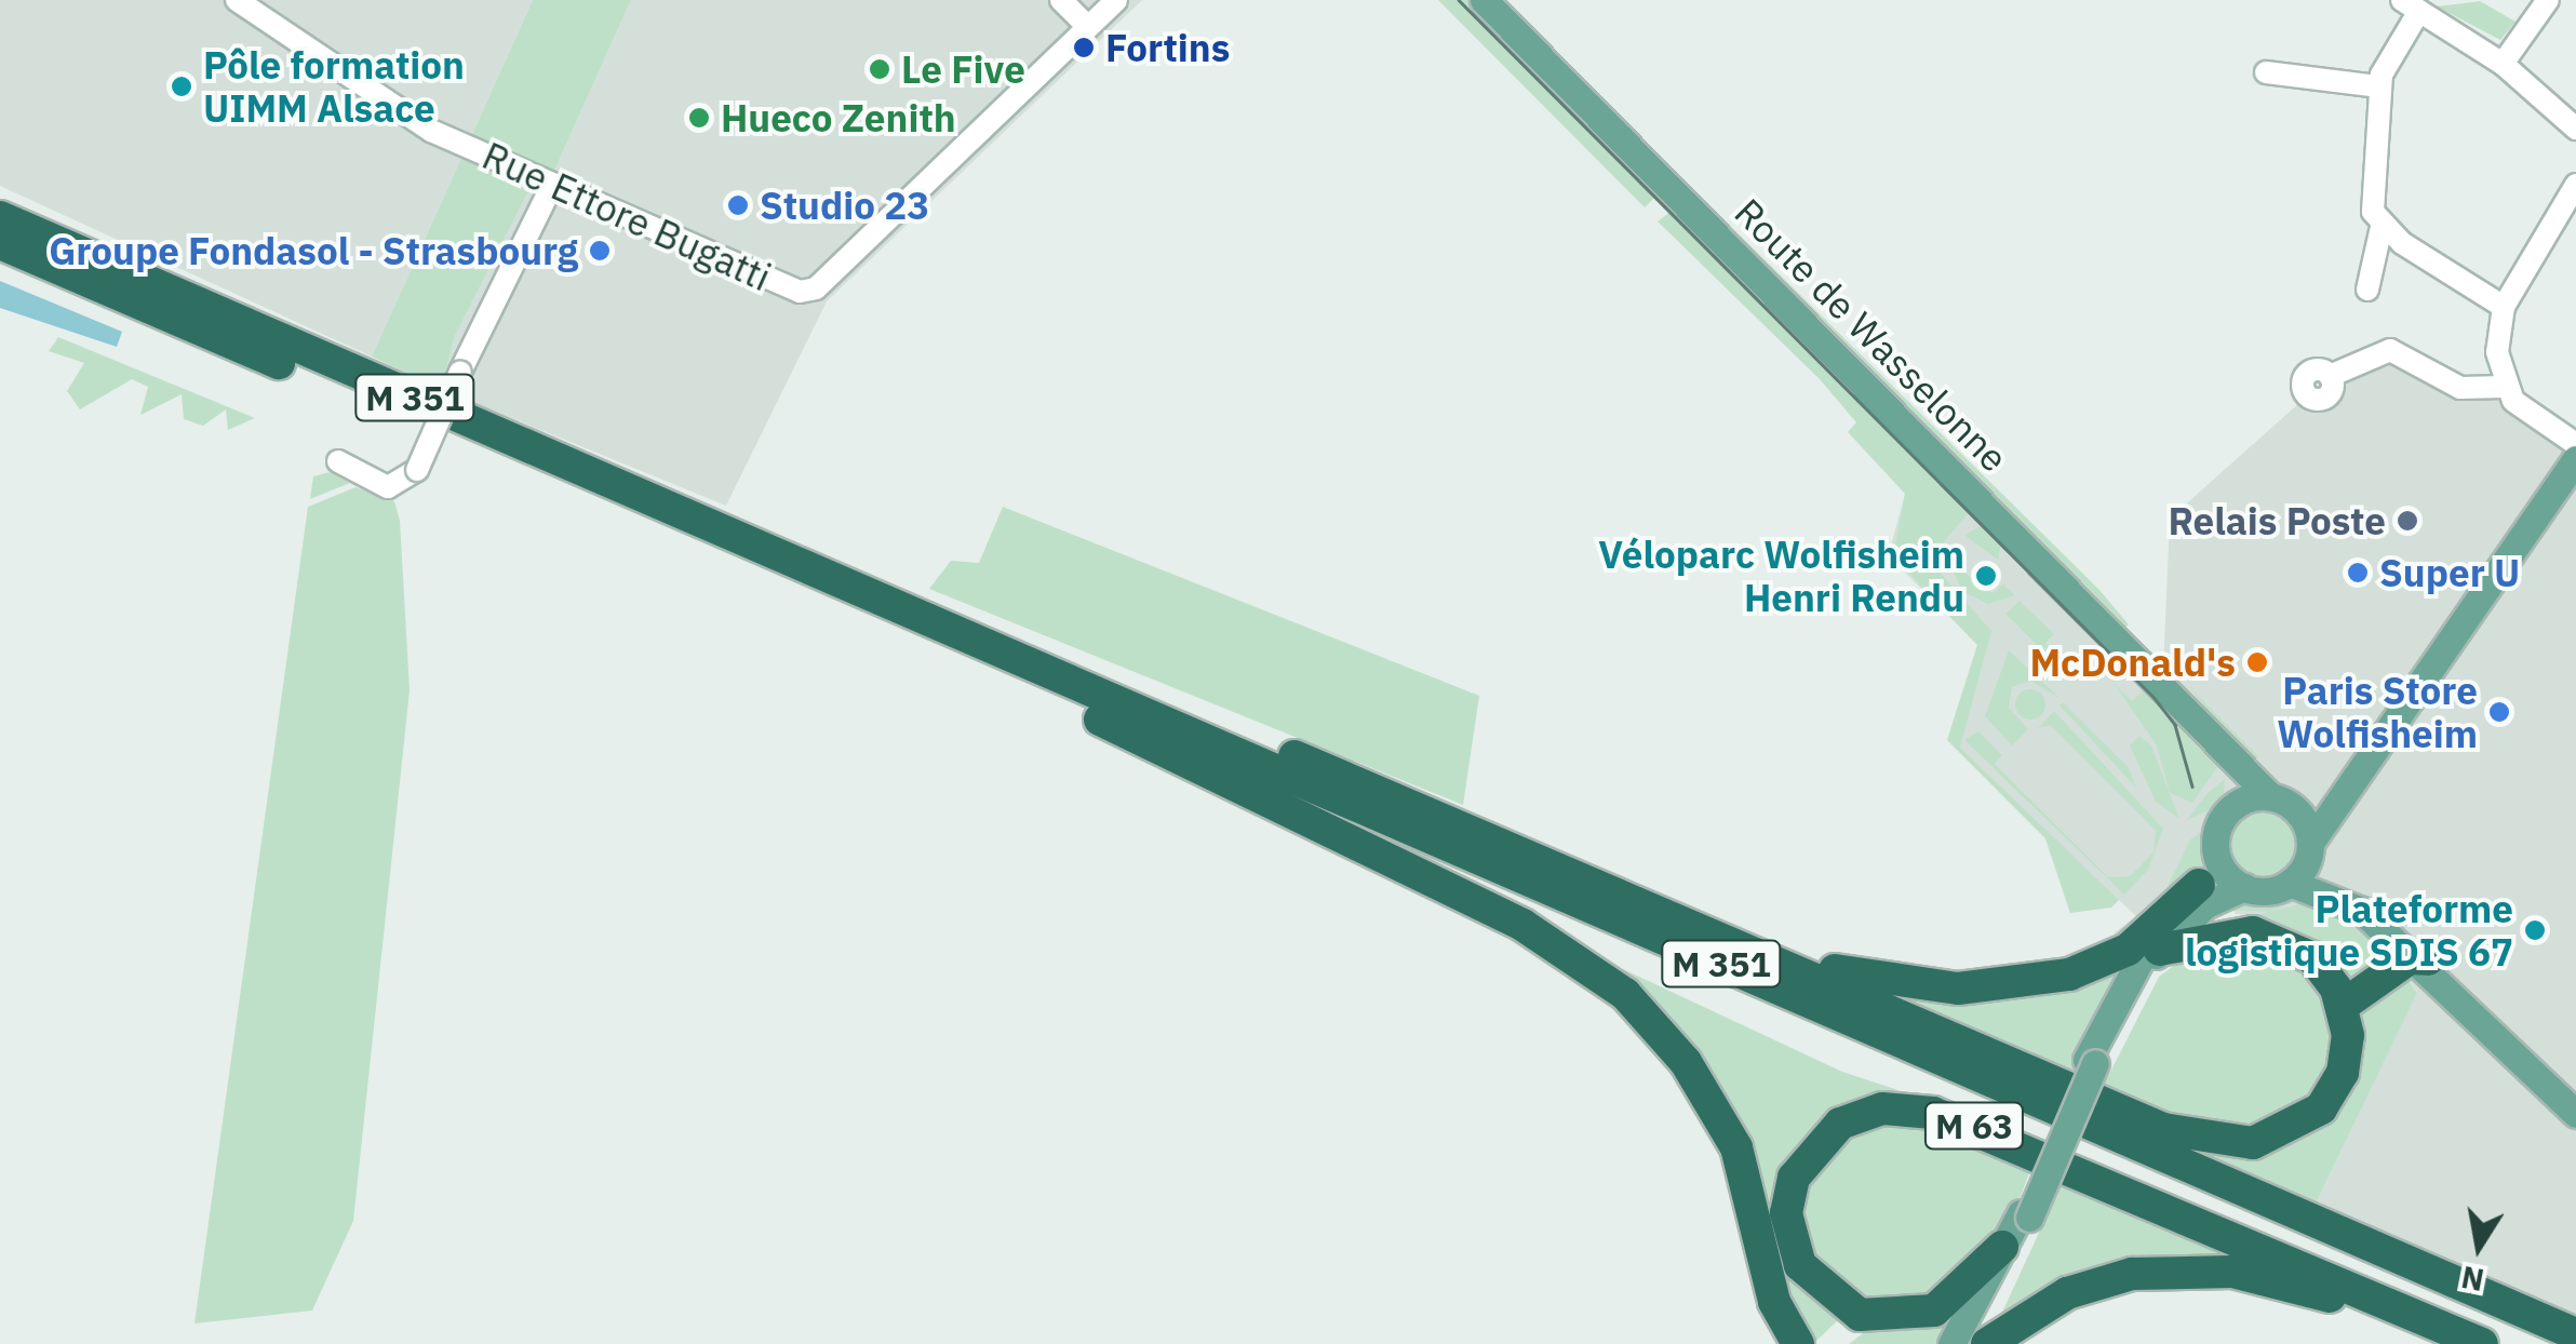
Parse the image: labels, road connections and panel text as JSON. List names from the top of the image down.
{
  "streets": {
    "highway": ["M 351", "M 63"],
    "main road": ["Route de Wasselonne"],
    "street": ["Rue Ettore Bugatti"]
  },
  "places": [
    "Fortins",
    "Le Five",
    "Pôle formation UIMM Alsace",
    "Hueco Zenith",
    "Studio 23",
    "Groupe Fondasol - Strasbourg",
    "Relais Poste",
    "Super U",
    "Véloparc Wolfisheim Henri Rendu",
    "McDonald's",
    "Paris Store Wolfisheim",
    "Plateforme logistique SDIS 67"
  ],
  "north": "bottom"
}
